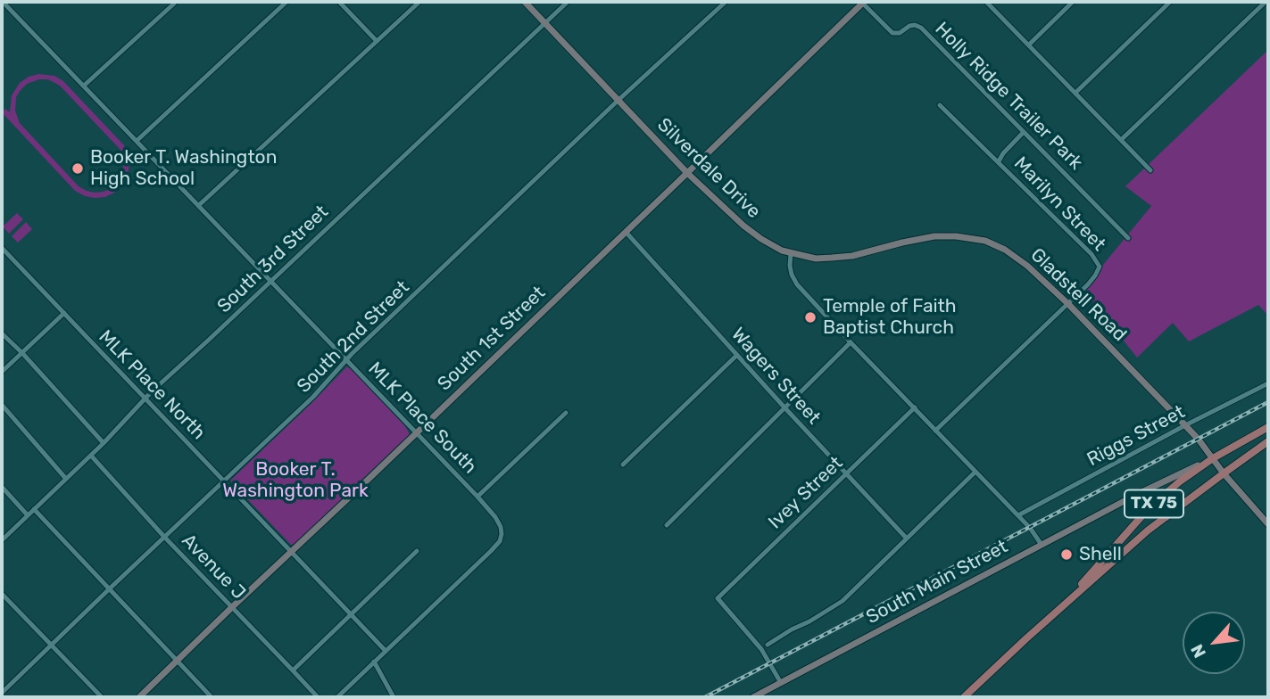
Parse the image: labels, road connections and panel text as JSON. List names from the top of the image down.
{
  "streets": {
    "main road": ["TX 75"],
    "street": [
      "Holly Ridge Trailer Park",
      "Silverdale Drive",
      "Marilyn Street",
      "South 3rd Street",
      "Gladstell Road",
      "South 2nd Street",
      "South 1st Street",
      "Wagers Street",
      "MLK Place North",
      "MLK Place South",
      "Riggs Street",
      "Ivey Street",
      "Avenue J",
      "South Main Street"
    ]
  },
  "crossings": [
    ["Holly Ridge Trailer Park", "South 1st Street"],
    ["Silverdale Drive", "South 3rd Street"],
    ["Silverdale Drive", "Gladstell Road"],
    ["Silverdale Drive", "South 2nd Street"],
    ["Silverdale Drive", "South 1st Street"],
    ["Marilyn Street", "Gladstell Road"],
    ["South 3rd Street", "MLK Place North"],
    ["South 3rd Street", "MLK Place South"],
    ["South 3rd Street", "Avenue J"],
    ["Gladstell Road", "Riggs Street"],
    ["Gladstell Road", "TX 75"],
    ["Gladstell Road", "South Main Street"],
    ["South 2nd Street", "MLK Place North"],
    ["South 2nd Street", "MLK Place South"],
    ["South 2nd Street", "Avenue J"],
    ["South 1st Street", "Wagers Street"],
    ["South 1st Street", "MLK Place North"],
    ["South 1st Street", "MLK Place South"],
    ["South 1st Street", "Avenue J"],
    ["Wagers Street", "Ivey Street"],
    ["MLK Place North", "MLK Place South"],
    ["Ivey Street", "South Main Street"],
    ["TX 75", "South Main Street"]
  ],
  "parks": ["Booker T. Washington Park"],
  "places": ["Booker T. Washington High School", "Temple of Faith Baptist Church", "Shell"],
  "north": "bottom left"
}
